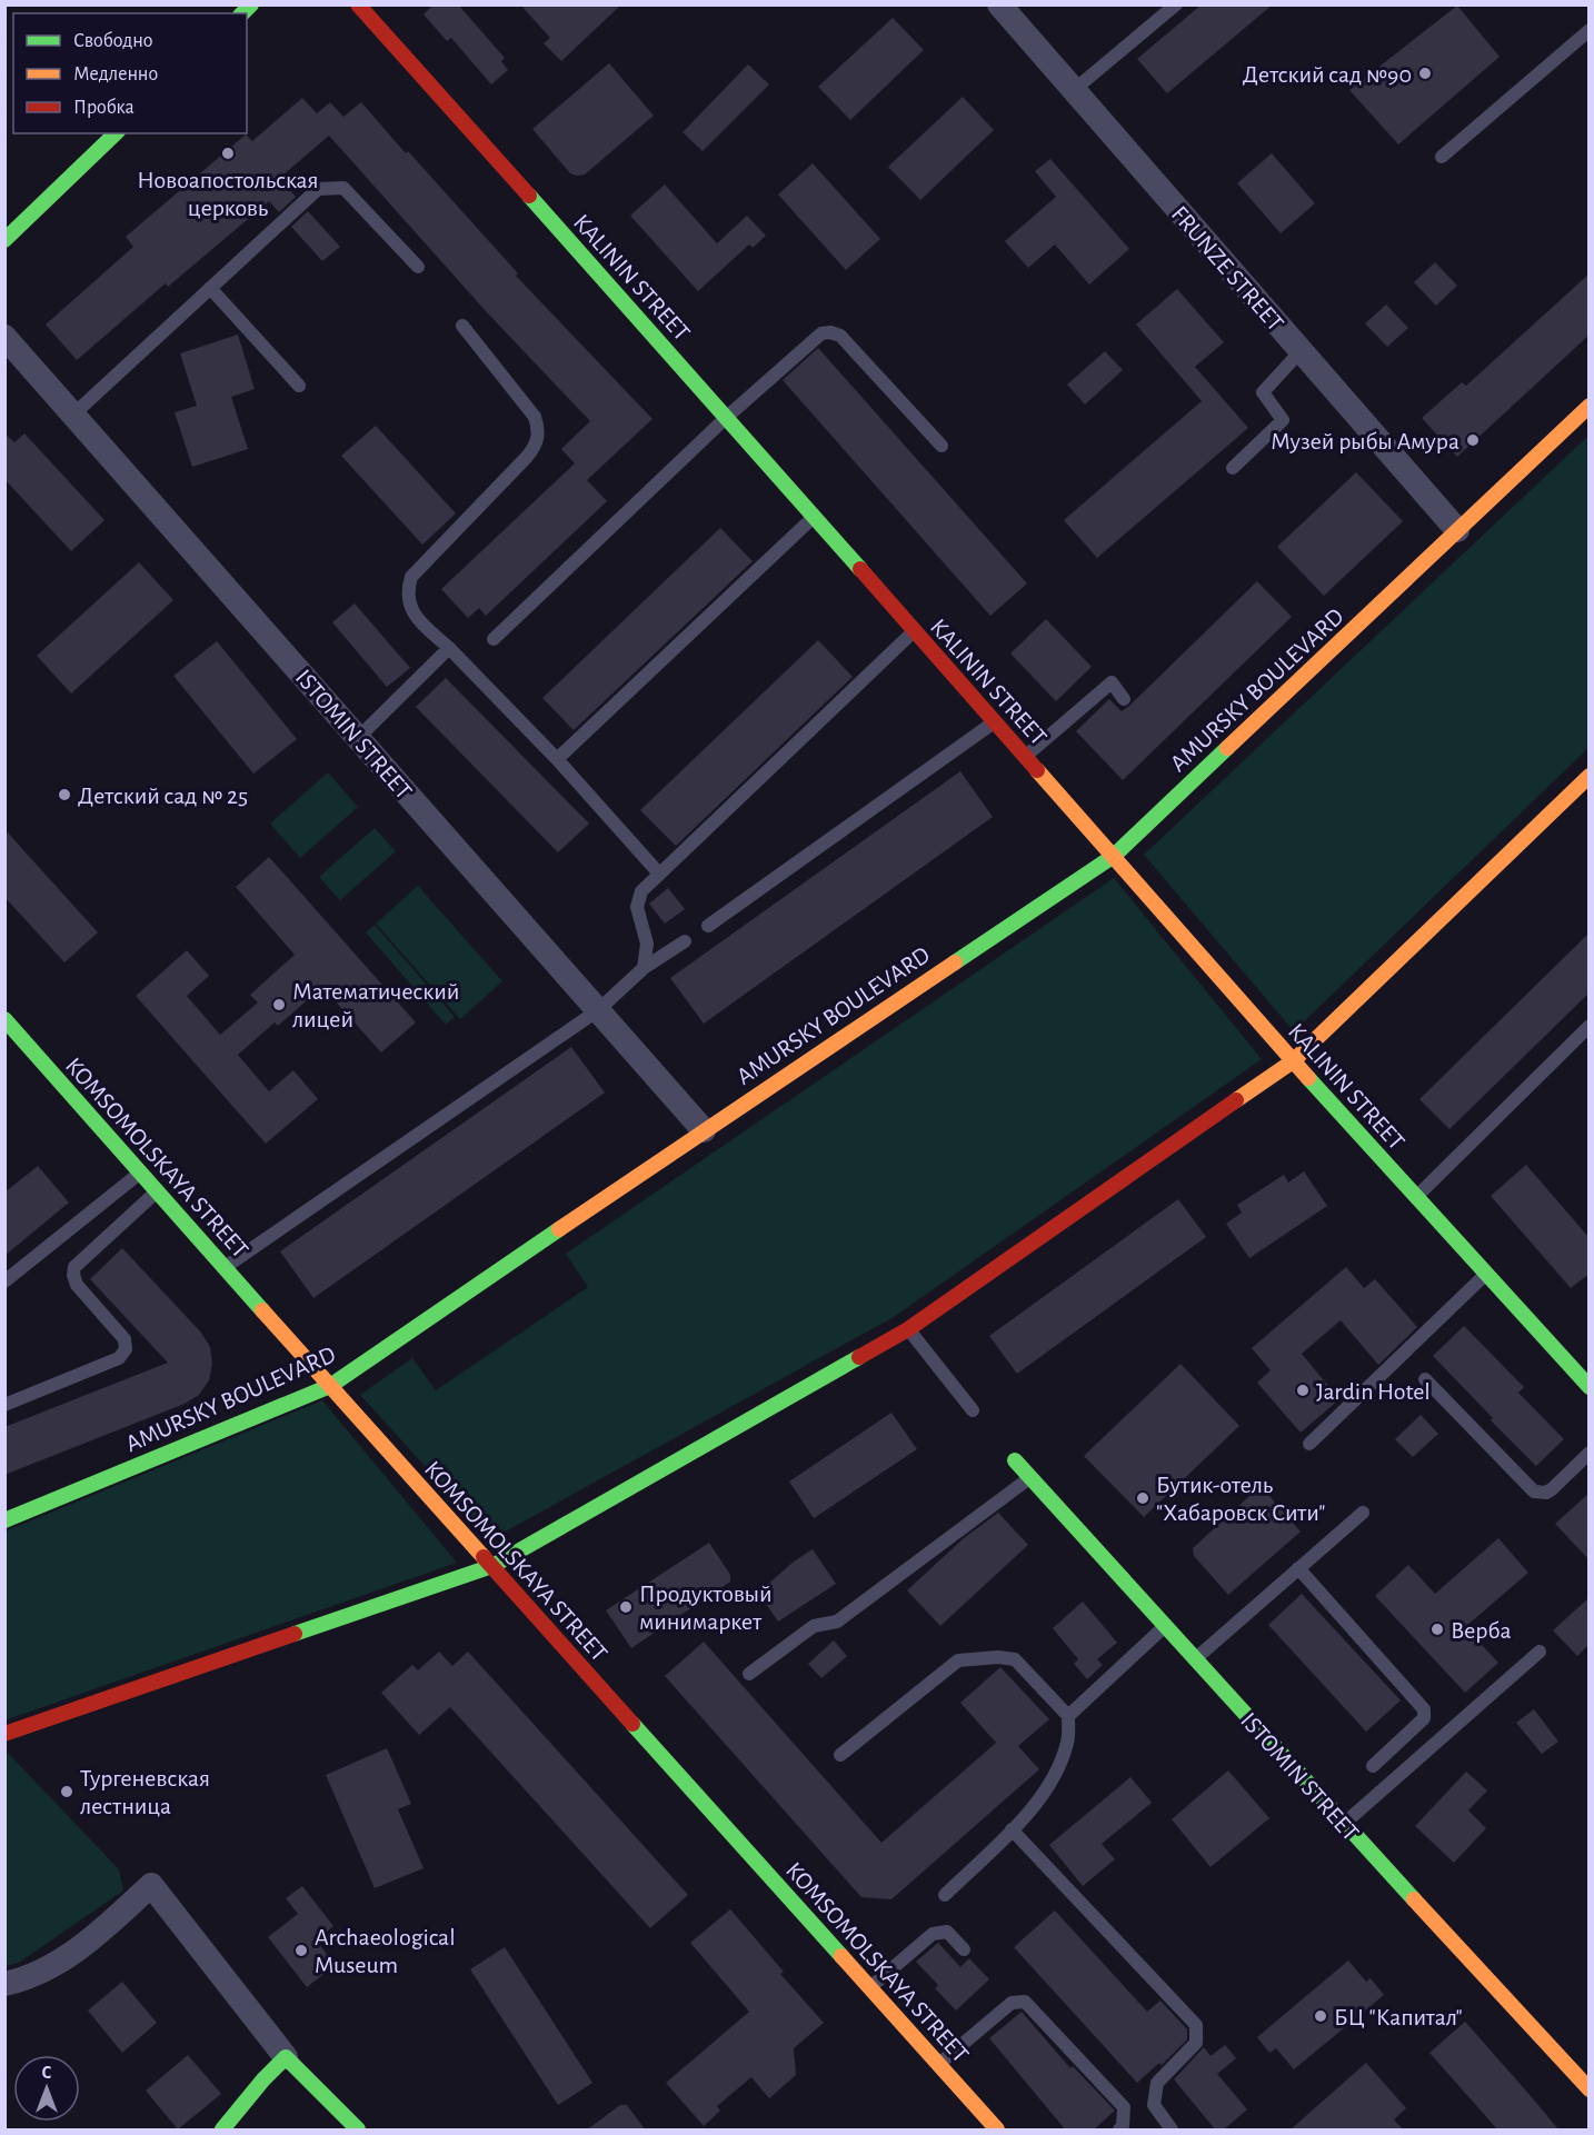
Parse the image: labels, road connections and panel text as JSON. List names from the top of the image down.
{
  "streets": {
    "street": [
      "FRUNZE STREET",
      "KALININ STREET",
      "AMURSKY BOULEVARD",
      "ISTOMIN STREET",
      "KOMSOMOLSKAYA STREET"
    ]
  },
  "crossings": [
    ["FRUNZE STREET", "AMURSKY BOULEVARD"],
    ["KALININ STREET", "AMURSKY BOULEVARD"],
    ["AMURSKY BOULEVARD", "ISTOMIN STREET"],
    ["AMURSKY BOULEVARD", "KOMSOMOLSKAYA STREET"]
  ],
  "places": [
    "Детский сад №90",
    "Новоапостольская церковь",
    "Музей рыбы Амура",
    "Детский сад № 25",
    "Математический лицей",
    "Jardin Hotel",
    "Бутик-отель \"Хабаровск Сити\"",
    "Продуктовый минимаркет",
    "Верба",
    "Тургеневская лестница",
    "Archaeological Museum",
    "БЦ \"Капитал\""
  ],
  "legend": ["Свободно", "Медленно", "Пробка"],
  "north": "top"
}
